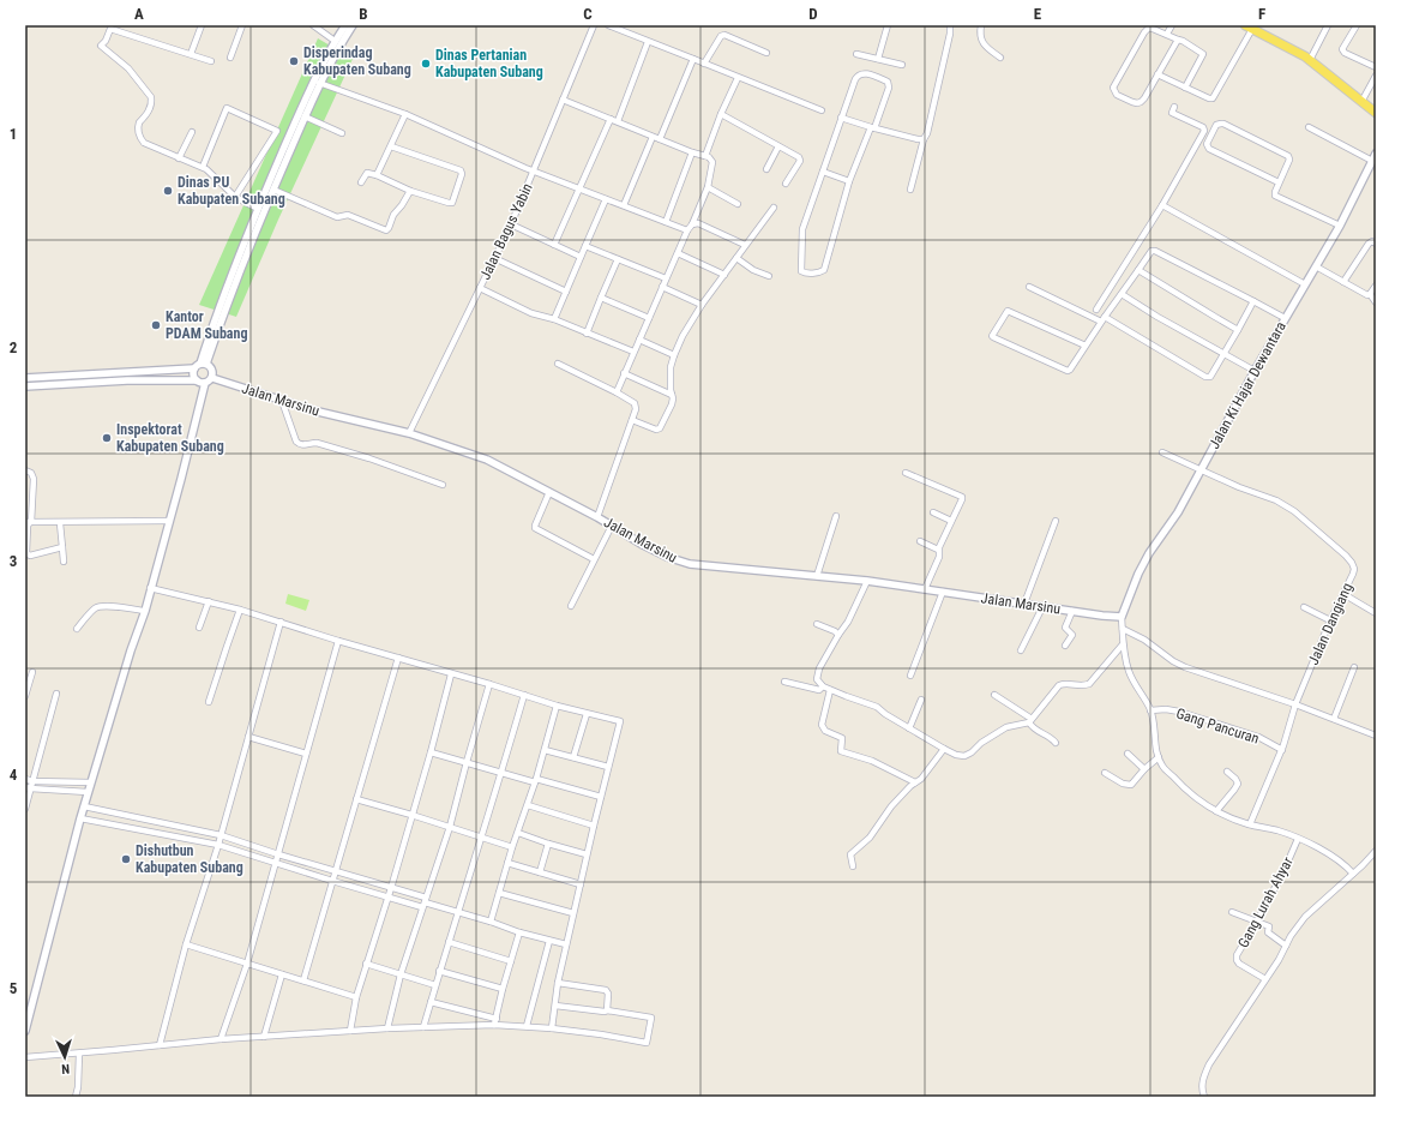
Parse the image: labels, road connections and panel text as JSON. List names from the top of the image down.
{
  "streets": {
    "street": [
      "Jalan Bagus Yabin",
      "Jalan Ki Hajar Dewantara",
      "Jalan Marsinu",
      "Jalan Dangiang",
      "Gang Pancuran",
      "Gang Lurah Ahyar"
    ]
  },
  "crossings": [
    ["Jalan Bagus Yabin", "Jalan Marsinu"],
    ["Jalan Ki Hajar Dewantara", "Jalan Marsinu"],
    ["Jalan Ki Hajar Dewantara", "Jalan Dangiang"],
    ["Jalan Dangiang", "Gang Pancuran"]
  ],
  "places": [
    "Disperindag Kabupaten Subang",
    "Dinas Pertanian Kabupaten Subang",
    "Dinas PU Kabupaten Subang",
    "Kantor PDAM Subang",
    "Inspektorat Kabupaten Subang",
    "Dishutbun Kabupaten Subang"
  ],
  "north": "bottom",
  "grid": {
    "columns": [
      "A",
      "B",
      "C",
      "D",
      "E",
      "F"
    ],
    "rows": [
      "1",
      "2",
      "3",
      "4",
      "5"
    ]
  }
}
